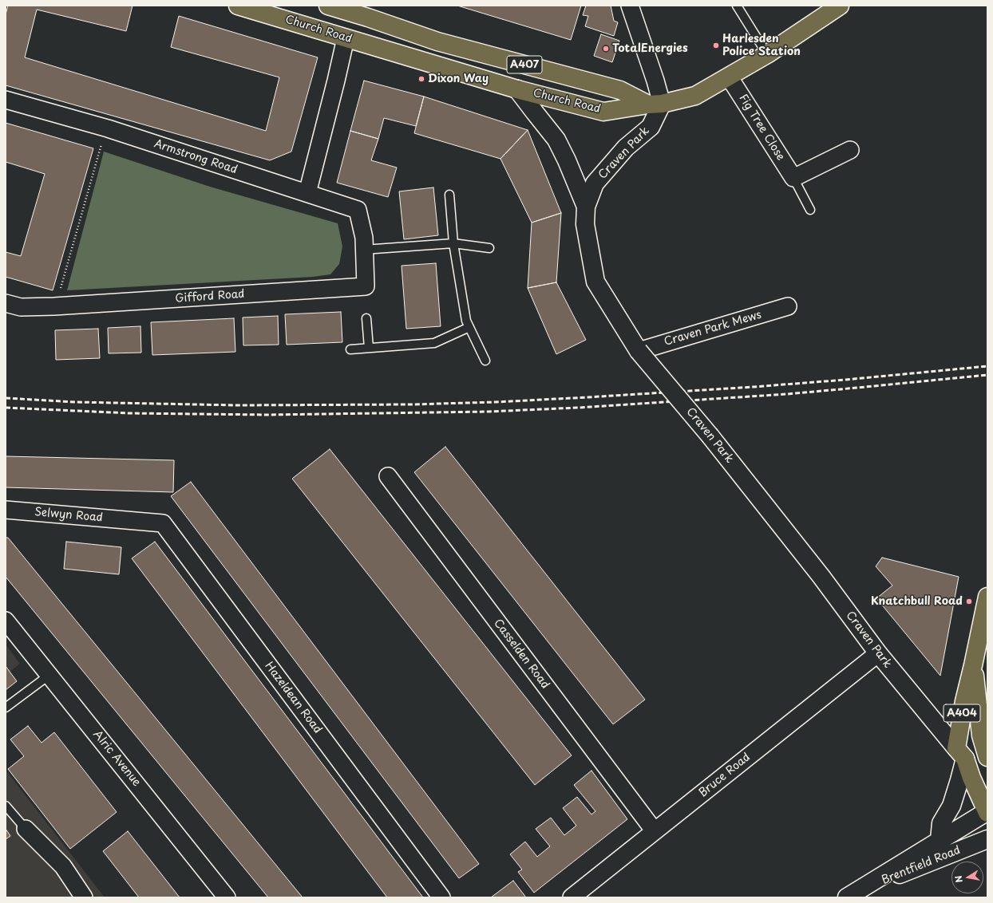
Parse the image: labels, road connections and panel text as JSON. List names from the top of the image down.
{
  "streets": {
    "main road": [
      "Church Road",
      "A407",
      "Craven Park",
      "A404"
    ],
    "street": [
      "Fig Tree Close",
      "Armstrong Road",
      "Gifford Road",
      "Craven Park Mews",
      "Selwyn Road",
      "Casselden Road",
      "Hazeldean Road",
      "Alric Avenue",
      "Bruce Road",
      "Brentfield Road"
    ]
  },
  "crossings": [
    ["Church Road", "A407"],
    ["Church Road", "Craven Park"],
    ["A407", "Fig Tree Close"],
    ["A407", "Craven Park"],
    ["Craven Park", "Craven Park Mews"],
    ["Craven Park", "Bruce Road"],
    ["Craven Park", "Brentfield Road"],
    ["Armstrong Road", "Gifford Road"],
    ["Selwyn Road", "Hazeldean Road"],
    ["Casselden Road", "Bruce Road"]
  ],
  "places": [
    "Harlesden Police Station",
    "TotalEnergies",
    "Dixon Way",
    "Knatchbull Road"
  ],
  "north": "left"
}
